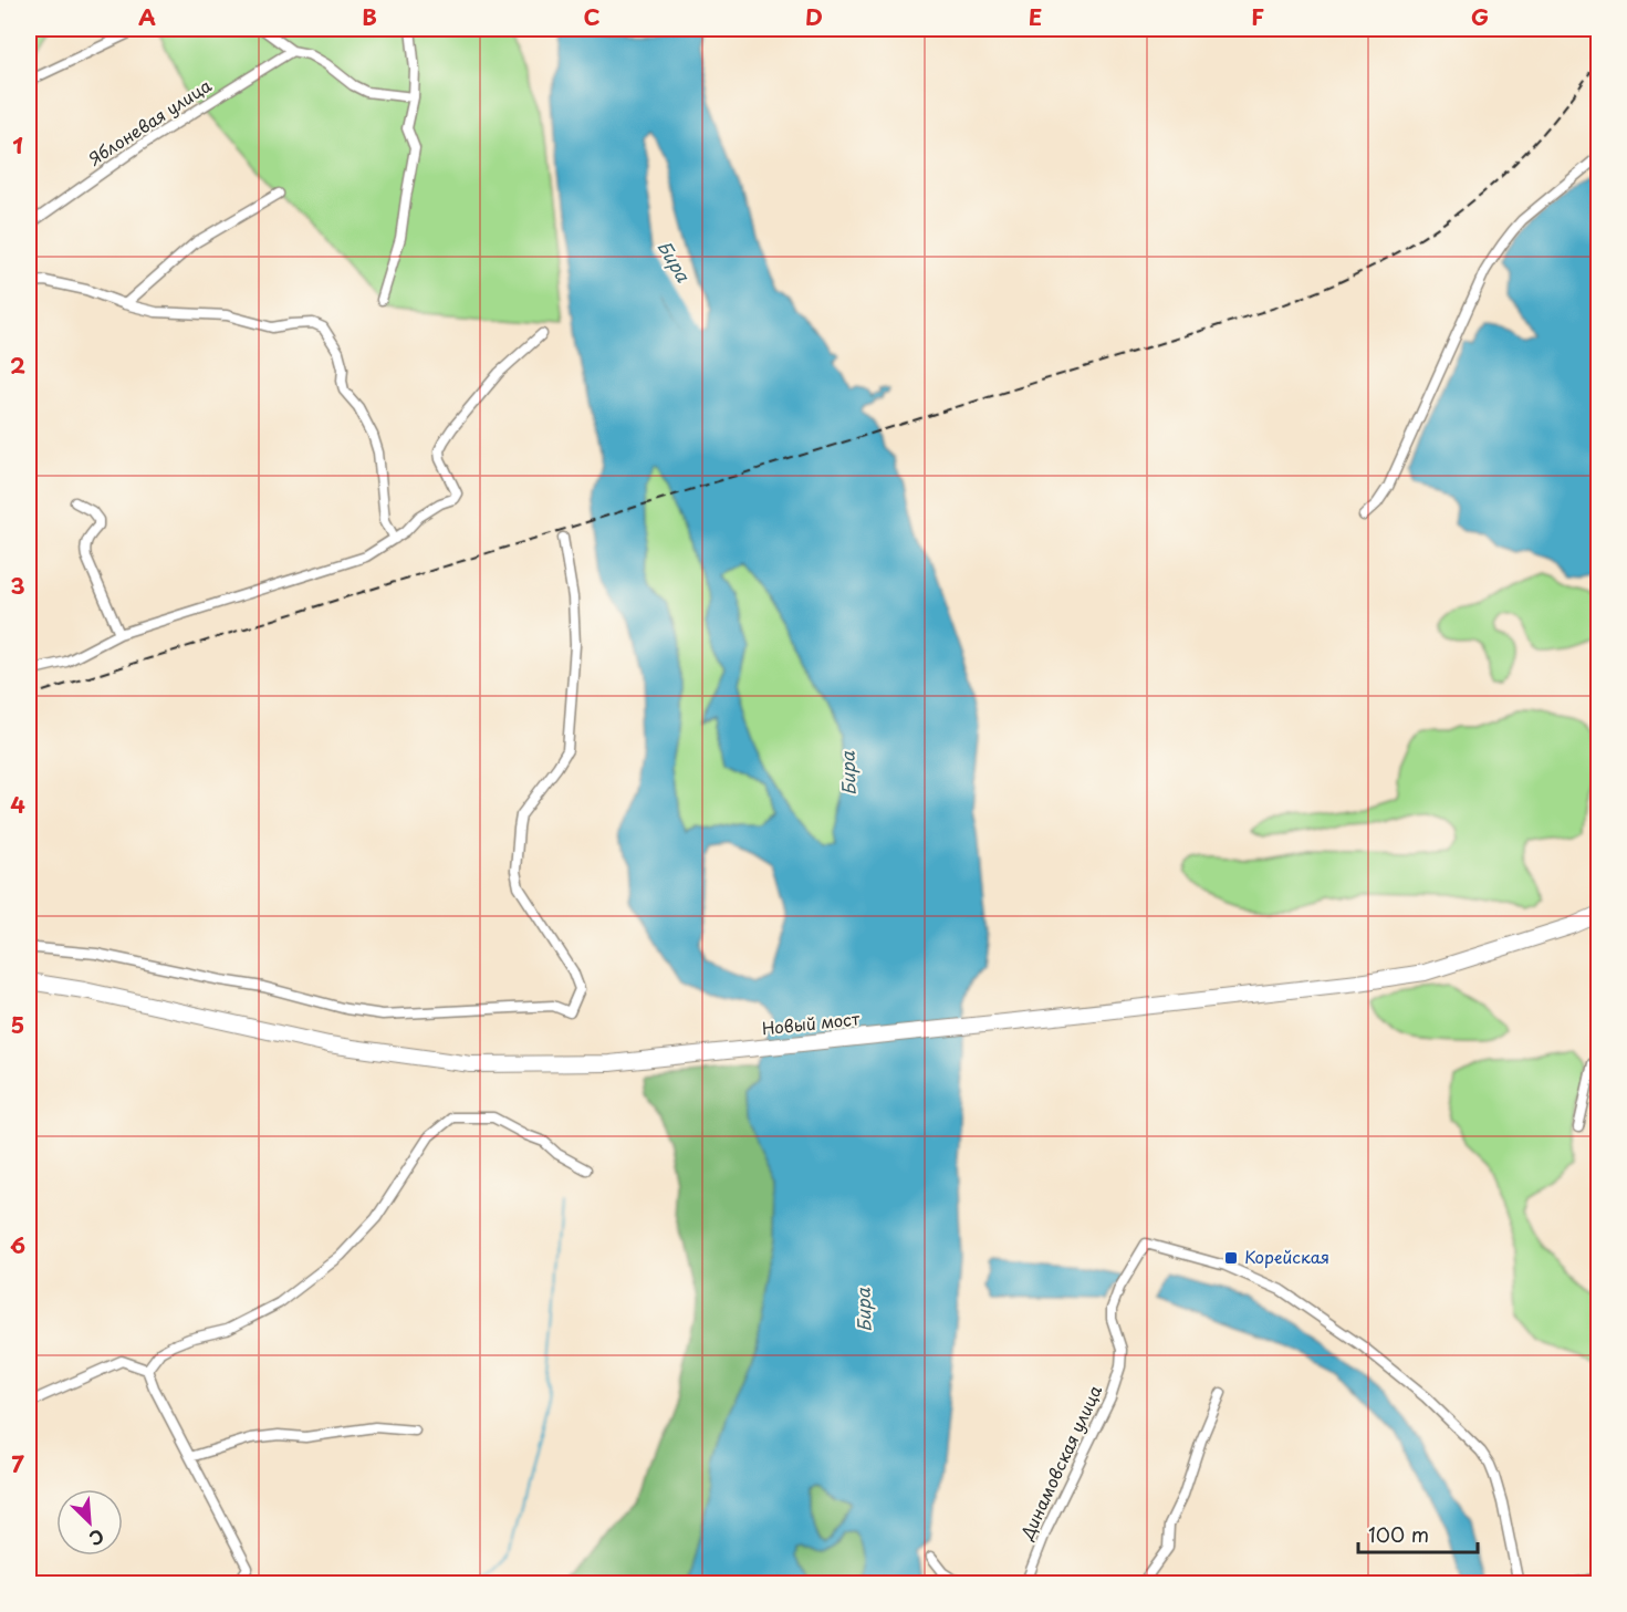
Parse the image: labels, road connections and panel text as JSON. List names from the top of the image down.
{
  "streets": {
    "main road": ["Новый мост"],
    "street": ["Яблоневая улица", "Динамовская улица"]
  },
  "water": ["Бира"],
  "places": {
    "transit": ["Корейская"]
  },
  "scale_bar": "100 m",
  "north": "bottom right",
  "grid": {
    "columns": [
      "A",
      "B",
      "C",
      "D",
      "E",
      "F",
      "G"
    ],
    "rows": [
      "1",
      "2",
      "3",
      "4",
      "5",
      "6",
      "7"
    ]
  }
}
